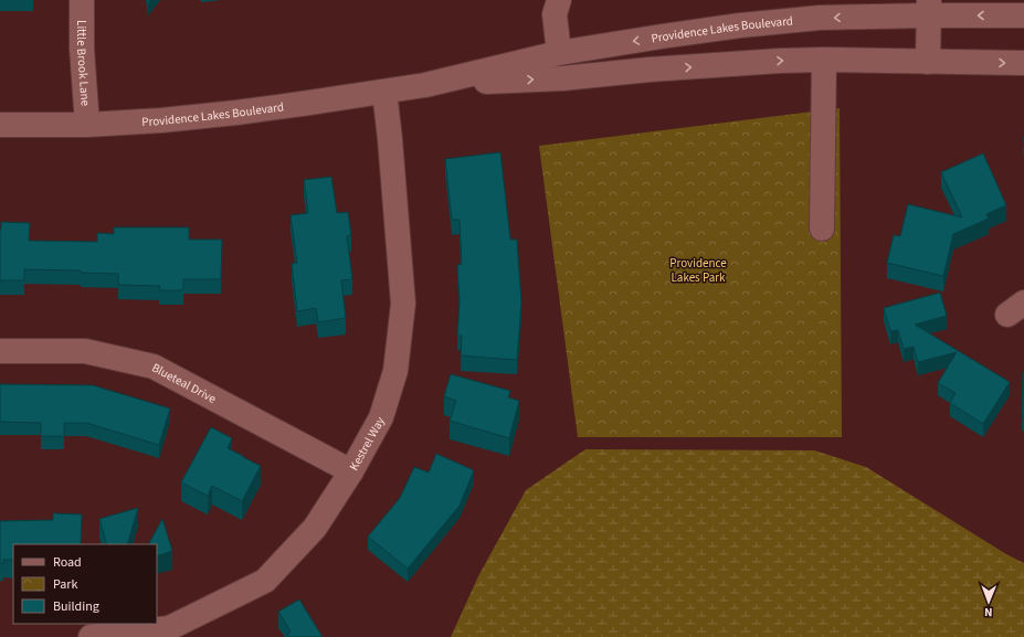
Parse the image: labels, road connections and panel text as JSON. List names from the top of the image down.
{
  "streets": {
    "street": [
      "Providence Lakes Boulevard",
      "Little Brook Lane",
      "Blueteal Drive",
      "Kestrel Way"
    ]
  },
  "crossings": [
    ["Providence Lakes Boulevard", "Little Brook Lane"],
    ["Providence Lakes Boulevard", "Kestrel Way"],
    ["Blueteal Drive", "Kestrel Way"]
  ],
  "parks": ["Providence Lakes Park"],
  "legend": ["Road", "Park", "Building"],
  "north": "bottom"
}
